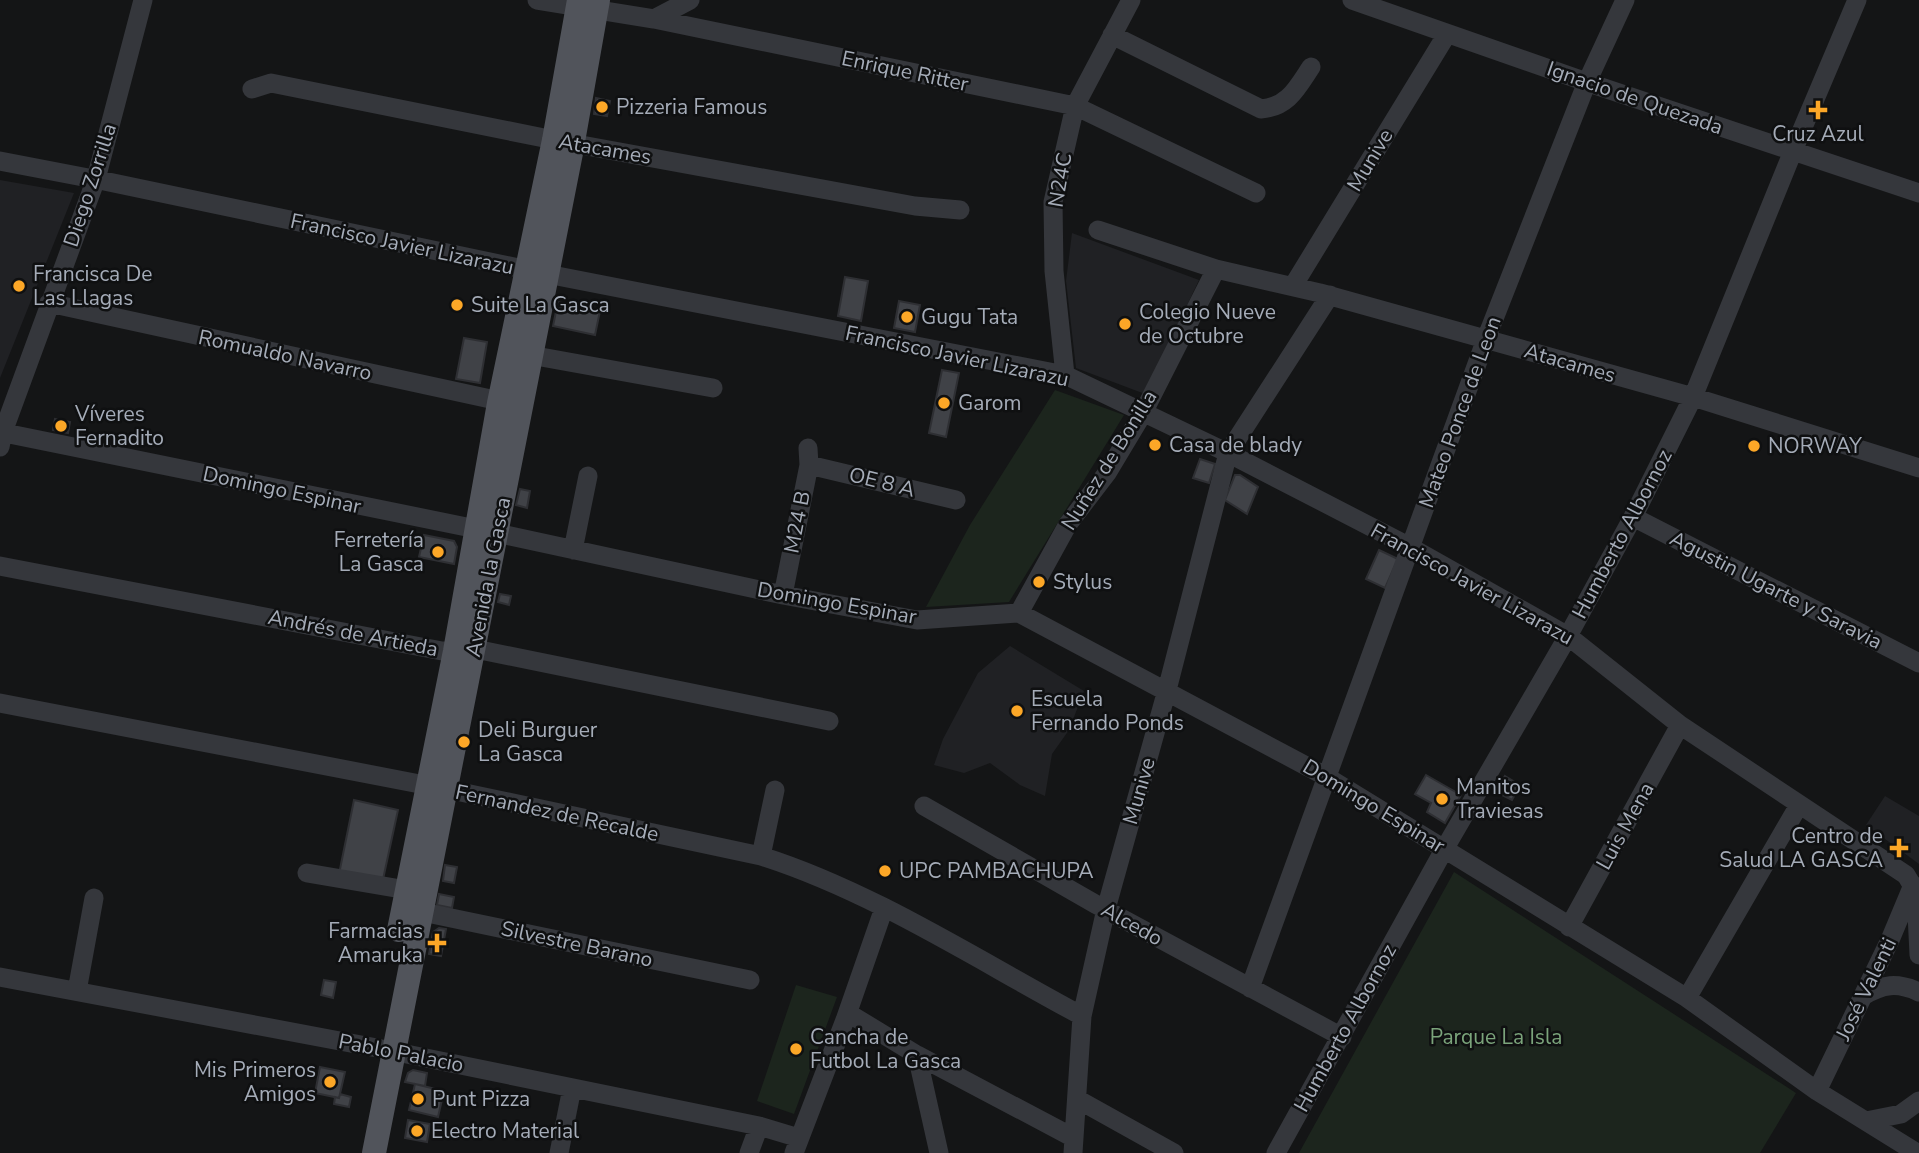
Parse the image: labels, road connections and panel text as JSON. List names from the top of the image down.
{
  "streets": {
    "main road": ["Avenida la Gasca"],
    "street": [
      "Enrique Ritter",
      "Ignacio de Quezada",
      "Atacames",
      "Munive",
      "N24C",
      "Diego Zorrilla",
      "Francisco Javier Lizarazu",
      "Romualdo Navarro",
      "Mateo Ponce de Leon",
      "Nuñez de Bonilla",
      "OE 8 A",
      "Domingo Espinar",
      "M24 B",
      "Humberto Albornoz",
      "Agustin Ugarte y Saravia",
      "Andrés de Artieda",
      "Fernandez de Recalde",
      "Luis Mena",
      "Alcedo",
      "Silvestre Barano",
      "José Valenti",
      "Pablo Palacio"
    ]
  },
  "crossings": [
    ["Enrique Ritter", "N24C"],
    ["Enrique Ritter", "Avenida la Gasca"],
    ["Ignacio de Quezada", "Munive"],
    ["Ignacio de Quezada", "Mateo Ponce de Leon"],
    ["Ignacio de Quezada", "Humberto Albornoz"],
    ["Atacames", "Munive"],
    ["Atacames", "Mateo Ponce de Leon"],
    ["Atacames", "Nuñez de Bonilla"],
    ["Atacames", "Humberto Albornoz"],
    ["Atacames", "Avenida la Gasca"],
    ["Munive", "Francisco Javier Lizarazu"],
    ["Munive", "Domingo Espinar"],
    ["Munive", "Fernandez de Recalde"],
    ["Munive", "Alcedo"],
    ["N24C", "Francisco Javier Lizarazu"],
    ["Diego Zorrilla", "Francisco Javier Lizarazu"],
    ["Diego Zorrilla", "Romualdo Navarro"],
    ["Diego Zorrilla", "Domingo Espinar"],
    ["Francisco Javier Lizarazu", "Mateo Ponce de Leon"],
    ["Francisco Javier Lizarazu", "Nuñez de Bonilla"],
    ["Francisco Javier Lizarazu", "Humberto Albornoz"],
    ["Francisco Javier Lizarazu", "Avenida la Gasca"],
    ["Francisco Javier Lizarazu", "Luis Mena"],
    ["Francisco Javier Lizarazu", "José Valenti"],
    ["Romualdo Navarro", "Avenida la Gasca"],
    ["Mateo Ponce de Leon", "Domingo Espinar"],
    ["Mateo Ponce de Leon", "Alcedo"],
    ["Nuñez de Bonilla", "Domingo Espinar"],
    ["OE 8 A", "M24 B"],
    ["Domingo Espinar", "M24 B"],
    ["Domingo Espinar", "Humberto Albornoz"],
    ["Domingo Espinar", "Avenida la Gasca"],
    ["Domingo Espinar", "Luis Mena"],
    ["Domingo Espinar", "José Valenti"],
    ["Humberto Albornoz", "Agustin Ugarte y Saravia"],
    ["Humberto Albornoz", "Alcedo"],
    ["Avenida la Gasca", "Andrés de Artieda"],
    ["Avenida la Gasca", "Fernandez de Recalde"],
    ["Avenida la Gasca", "Silvestre Barano"],
    ["Avenida la Gasca", "Pablo Palacio"]
  ],
  "parks": ["Parque La Isla"],
  "places": {
    "other": [
      "Pizzeria Famous",
      "Francisca De Las Llagas",
      "Suite La Gasca",
      "Gugu Tata",
      "Colegio Nueve de Octubre",
      "Garom",
      "Víveres Fernadito",
      "Casa de blady",
      "NORWAY",
      "Ferretería La Gasca",
      "Stylus",
      "Escuela Fernando Ponds",
      "Deli Burguer La Gasca",
      "Manitos Traviesas",
      "UPC PAMBACHUPA",
      "Cancha de Futbol La Gasca",
      "Mis Primeros Amigos",
      "Punt Pizza",
      "Electro Material"
    ],
    "health": ["Cruz Azul", "Centro de Salud LA GASCA", "Farmacias Amaruka"]
  }
}
